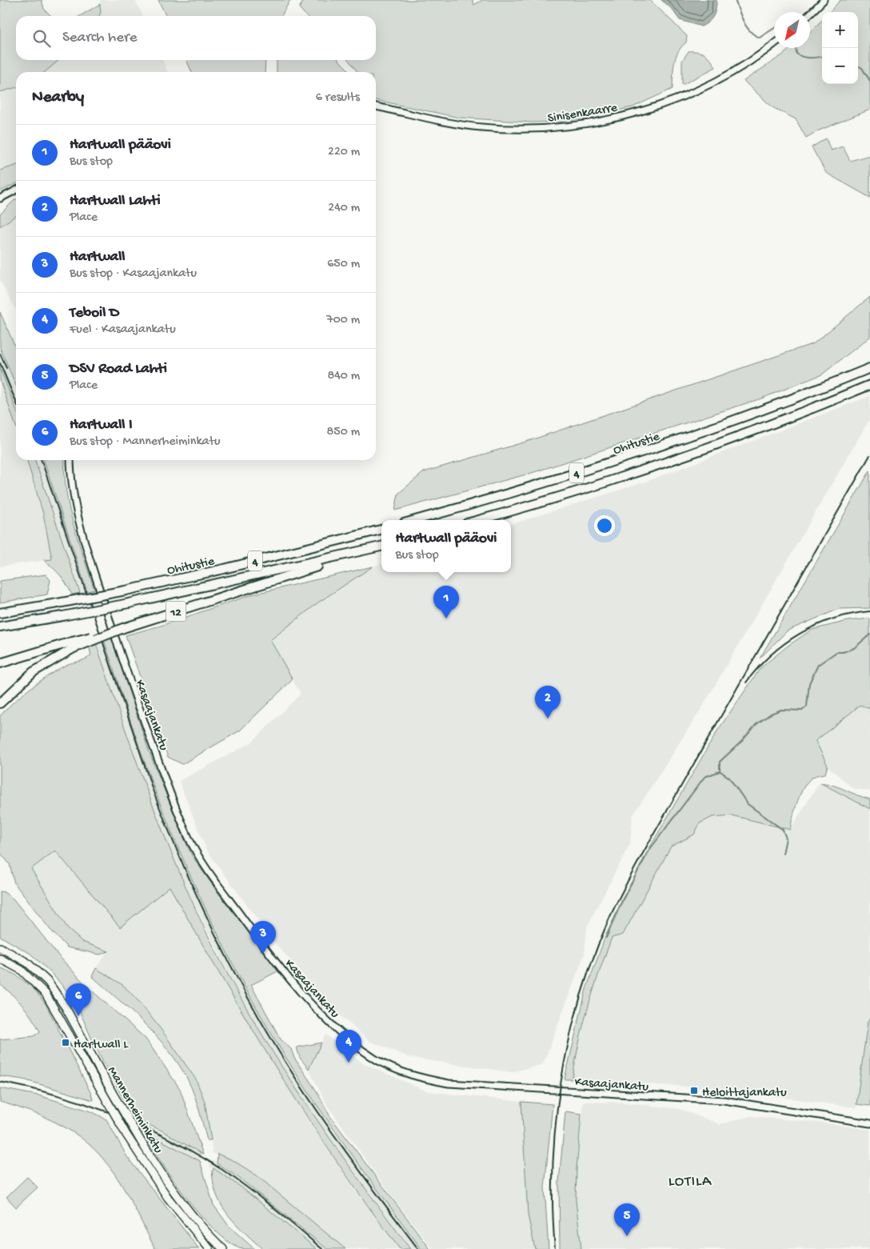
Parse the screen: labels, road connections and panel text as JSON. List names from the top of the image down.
{
  "streets": {
    "highway": ["Ohitustie", "4", "12"],
    "main road": ["Mannerheiminkatu"],
    "street": ["Sinisenkaarre", "Kasaajankatu"]
  },
  "crossings": [
    ["Ohitustie", "12"]
  ],
  "districts": ["LOTILA"],
  "places": {
    "transit": ["Hartwall L", "Heloittajankatu"]
  },
  "north": "bottom left",
  "page": {
    "map_buttons": ["+", "−"],
    "search": "Search here",
    "heading": ["Nearby", "6 results"],
    "list": [
      {
        "mark": "1",
        "name": "Hartwall pääovi",
        "note": "Bus stop",
        "value": "220 m"
      },
      {
        "mark": "2",
        "name": "Hartwall Lahti",
        "note": "Place",
        "value": "240 m"
      },
      {
        "mark": "3",
        "name": "Hartwall",
        "note": "Bus stop · Kasaajankatu",
        "value": "650 m"
      },
      {
        "mark": "4",
        "name": "Teboil D",
        "note": "Fuel · Kasaajankatu",
        "value": "700 m"
      },
      {
        "mark": "5",
        "name": "DSV Road Lahti",
        "note": "Place",
        "value": "840 m"
      },
      {
        "mark": "6",
        "name": "Hartwall I",
        "note": "Bus stop · Mannerheiminkatu",
        "value": "850 m"
      }
    ],
    "popup": ["Hartwall pääovi", "Bus stop"],
    "pins": [
      "1",
      "2",
      "3",
      "6",
      "4",
      "5"
    ]
  }
}
